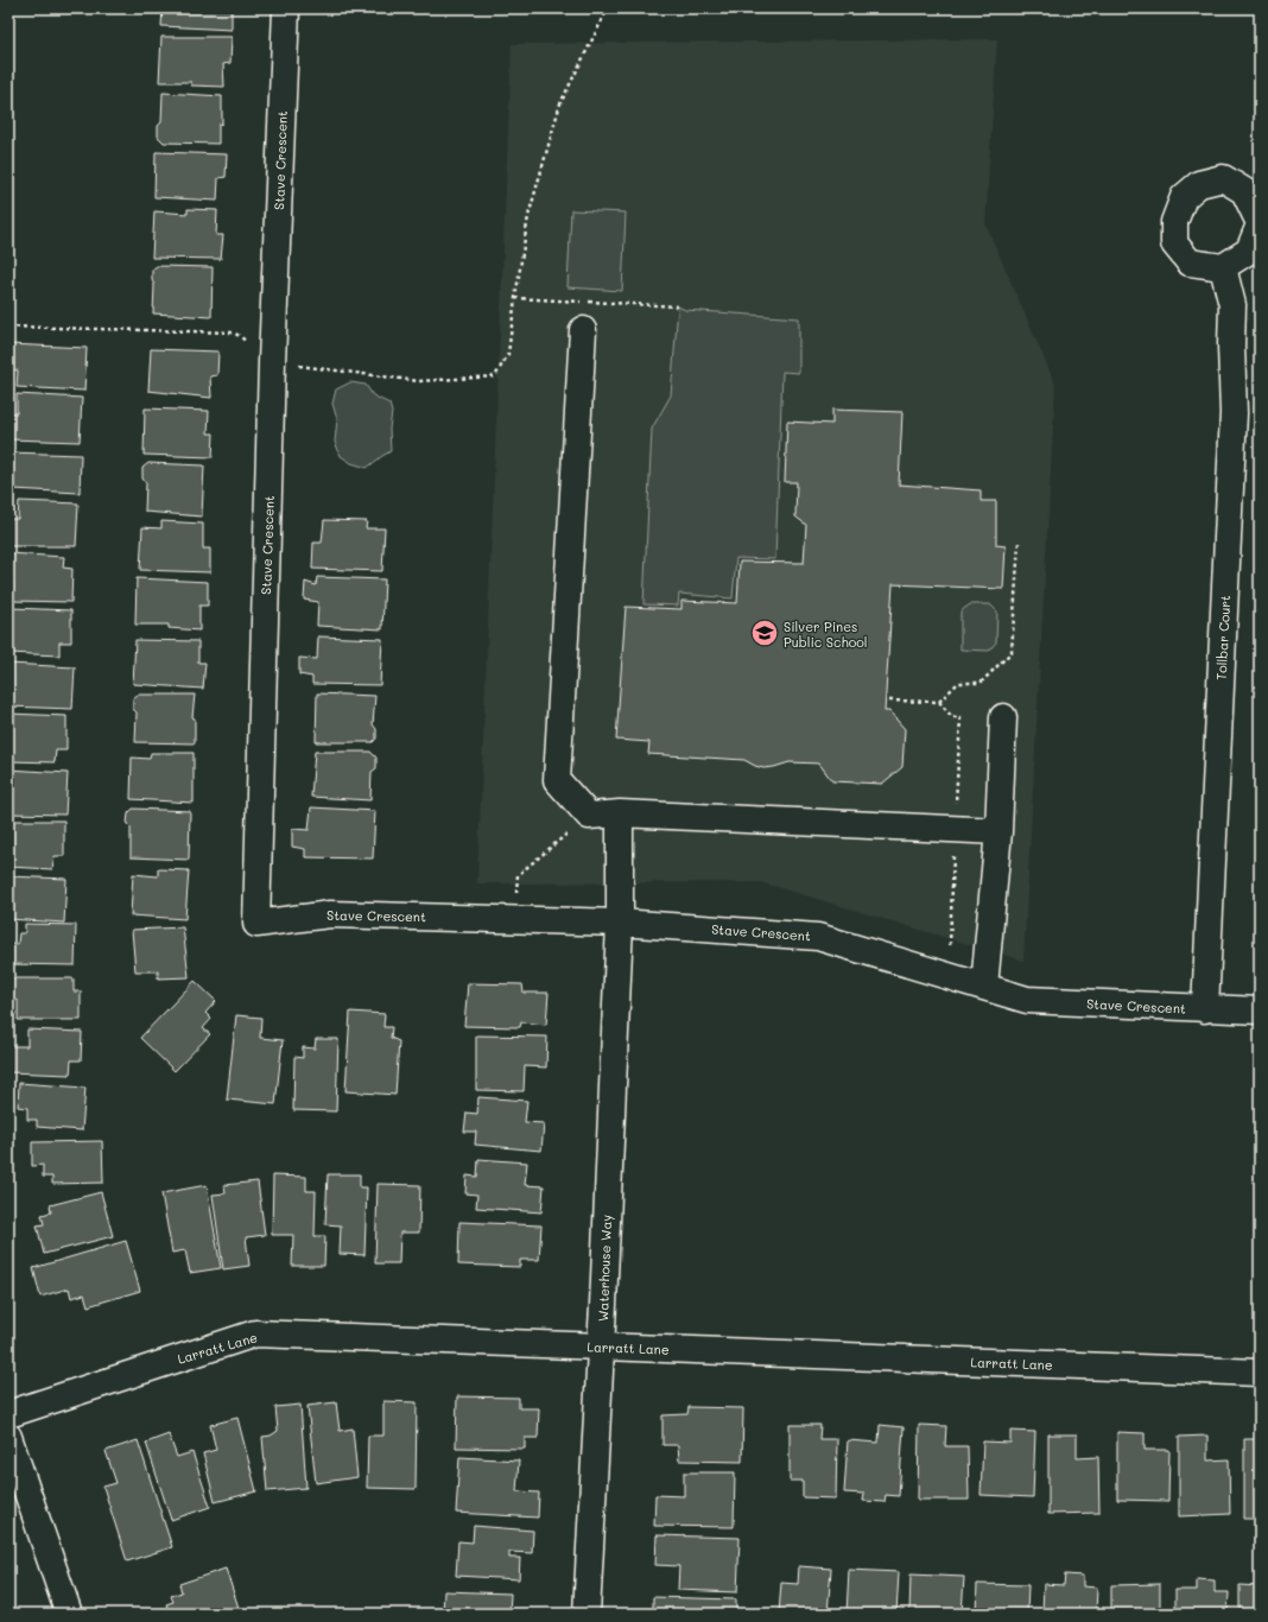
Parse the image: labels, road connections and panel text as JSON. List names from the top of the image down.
{
  "streets": {
    "street": [
      "Stave Crescent",
      "Tollbar Court",
      "Waterhouse Way",
      "Larratt Lane"
    ]
  },
  "crossings": [
    ["Stave Crescent", "Tollbar Court"],
    ["Stave Crescent", "Waterhouse Way"],
    ["Waterhouse Way", "Larratt Lane"]
  ],
  "places": {
    "school or university": ["Silver Pines Public School"]
  }
}
